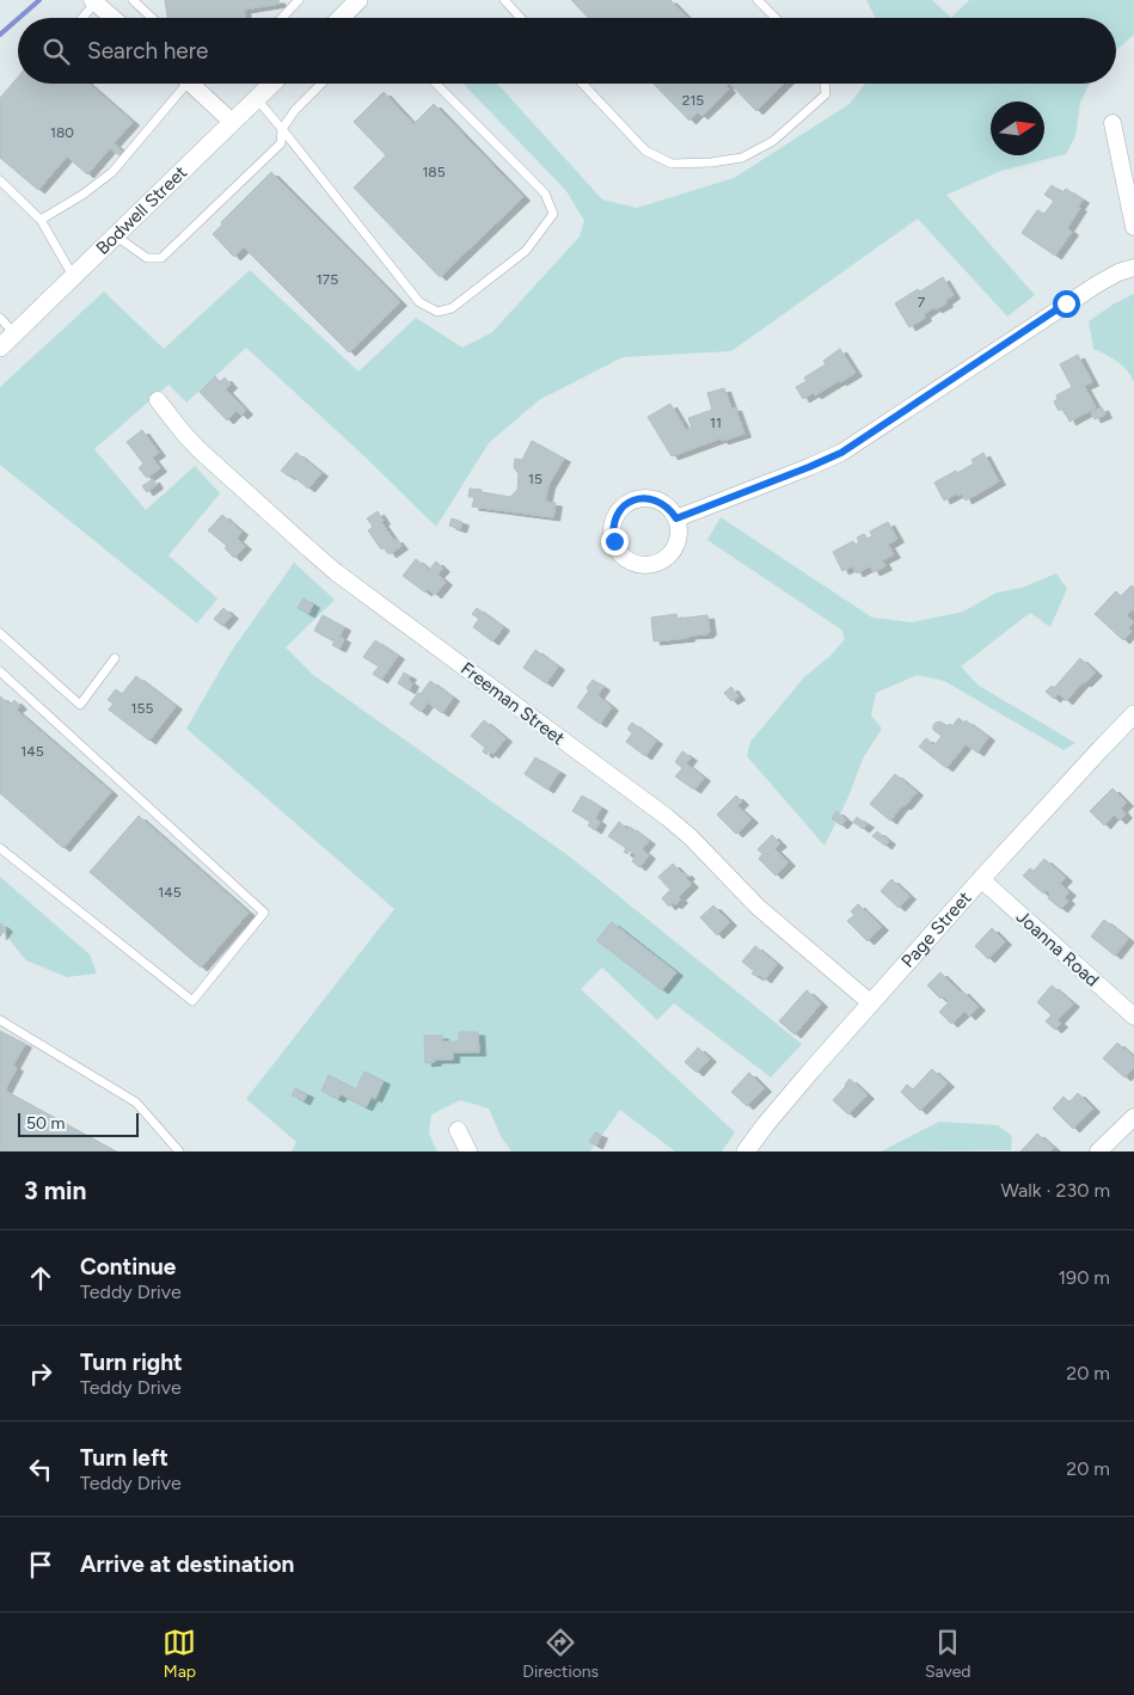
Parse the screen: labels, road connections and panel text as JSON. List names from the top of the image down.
{
  "streets": {
    "main road": ["Bodwell Street", "Page Street"],
    "street": ["Freeman Street", "Joanna Road"]
  },
  "crossings": [
    ["Freeman Street", "Page Street"],
    ["Page Street", "Joanna Road"]
  ],
  "house_numbers": [
    "215",
    "180",
    "185",
    "175",
    "7",
    "11",
    "15",
    "155",
    "145",
    "145"
  ],
  "scale_bar": "50 m",
  "north": "right",
  "page": {
    "search": "Search here",
    "scale": "50 m",
    "heading": ["3 min", "Walk · 230 m"],
    "list": [
      ["Continue", "Teddy Drive", "190 m"],
      ["Turn right", "Teddy Drive", "20 m"],
      ["Turn left", "Teddy Drive", "20 m"],
      "Arrive at destination"
    ],
    "nav": ["Map", "Directions", "Saved"]
  }
}
